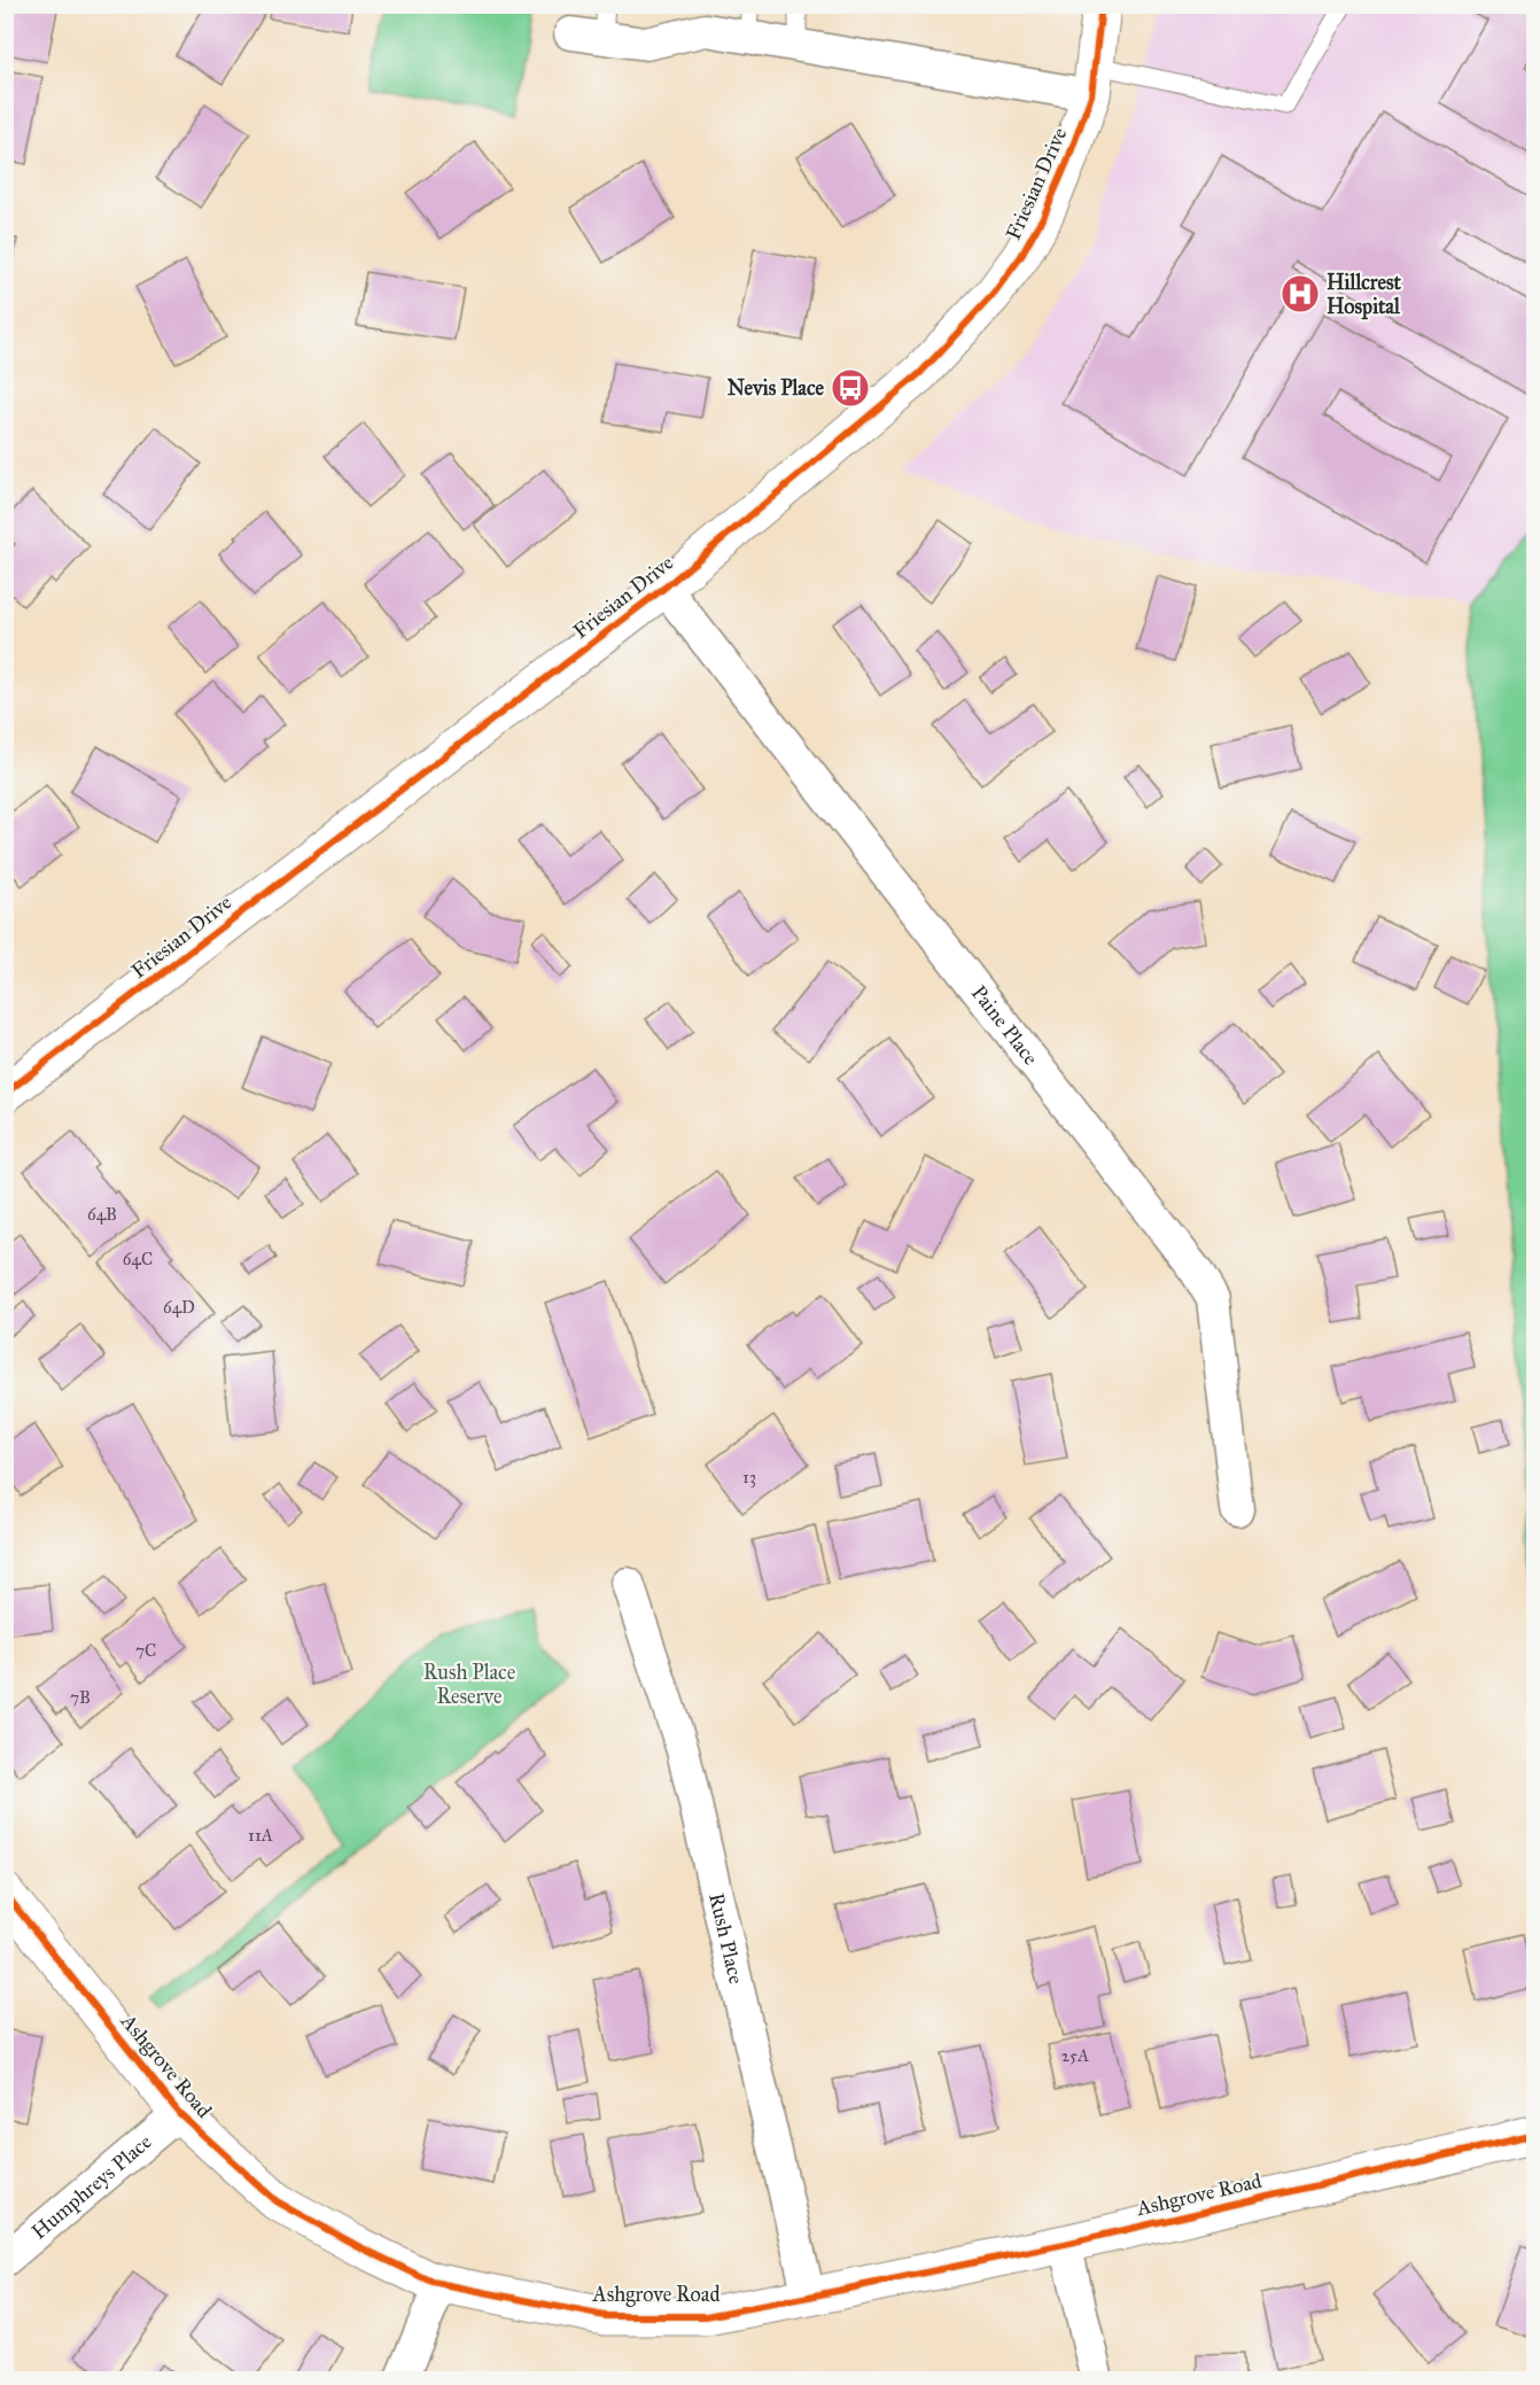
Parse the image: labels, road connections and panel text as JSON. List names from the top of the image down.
{
  "streets": {
    "street": [
      "Friesian Drive",
      "Paine Place",
      "Rush Place",
      "Ashgrove Road",
      "Humphreys Place"
    ]
  },
  "crossings": [
    ["Friesian Drive", "Paine Place"],
    ["Rush Place", "Ashgrove Road"],
    ["Ashgrove Road", "Humphreys Place"]
  ],
  "parks": ["Rush Place Reserve"],
  "places": {
    "hospital": ["Hillcrest Hospital"],
    "bus stop": ["Nevis Place"]
  },
  "house_numbers": [
    "64B",
    "64C",
    "64D",
    "13",
    "7C",
    "7B",
    "11A",
    "25A"
  ]
}
